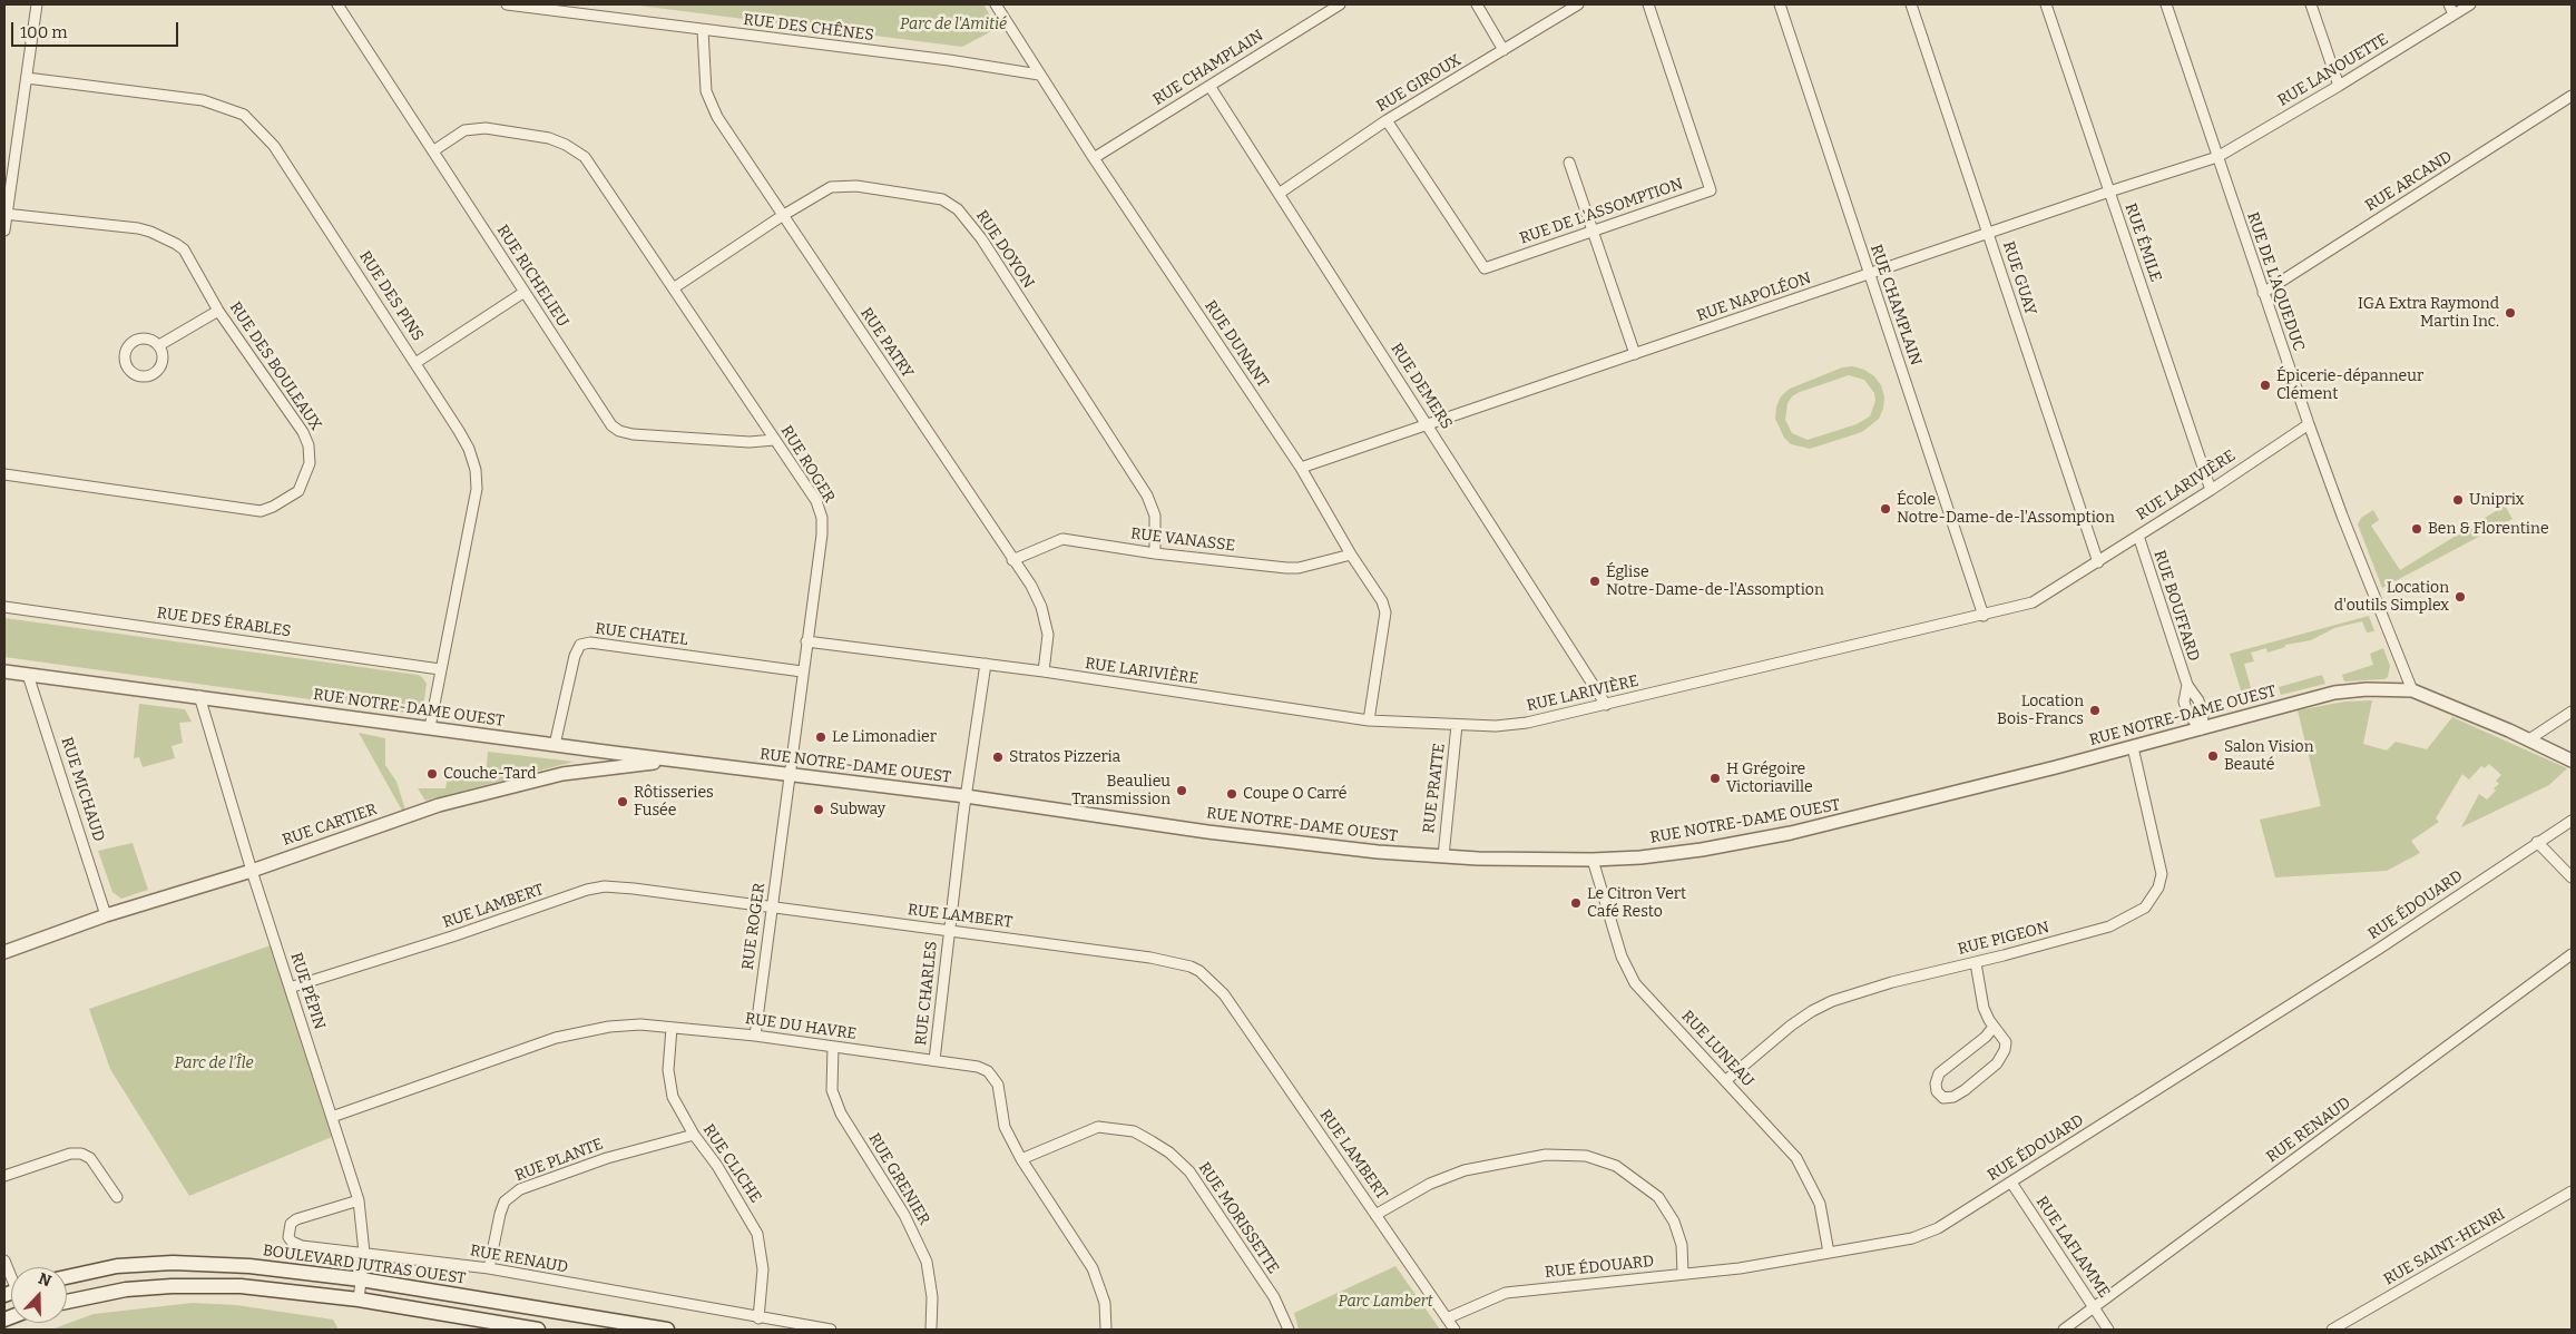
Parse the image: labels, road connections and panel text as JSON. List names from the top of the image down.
{
  "streets": {
    "main road": ["BOULEVARD JUTRAS OUEST"],
    "street": [
      "RUE DES CHÊNES",
      "RUE CHAMPLAIN",
      "RUE LANOUETTE",
      "RUE GIROUX",
      "RUE ARCAND",
      "RUE DE L'ASSOMPTION",
      "RUE ÉMILE",
      "RUE DOYON",
      "RUE RICHELIEU",
      "RUE GUAY",
      "RUE DE L'AQUEDUC",
      "RUE DES PINS",
      "RUE NAPOLÉON",
      "RUE PATRY",
      "RUE DUNANT",
      "RUE DES BOULEAUX",
      "RUE DEMERS",
      "RUE ROGER",
      "RUE LARIVIÈRE",
      "RUE VANASSE",
      "RUE BOUFFARD",
      "RUE DES ÉRABLES",
      "RUE CHATEL",
      "RUE NOTRE-DAME OUEST",
      "RUE PRATTE",
      "RUE MICHAUD",
      "RUE CARTIER",
      "RUE ÉDOUARD",
      "RUE LAMBERT",
      "RUE PIGEON",
      "RUE PÉPIN",
      "RUE CHARLES",
      "RUE DU HAVRE",
      "RUE LUNEAU",
      "RUE RENAUD",
      "RUE PLANTE",
      "RUE CLICHE",
      "RUE GRENIER",
      "RUE MORISSETTE",
      "RUE LAFLAMME",
      "RUE SAINT-HENRI"
    ]
  },
  "crossings": [
    ["RUE DES CHÊNES", "RUE PATRY"],
    ["RUE DES CHÊNES", "RUE DUNANT"],
    ["RUE CHAMPLAIN", "RUE NAPOLÉON"],
    ["RUE CHAMPLAIN", "RUE DUNANT"],
    ["RUE CHAMPLAIN", "RUE DEMERS"],
    ["RUE CHAMPLAIN", "RUE LARIVIÈRE"],
    ["RUE LANOUETTE", "RUE DE L'AQUEDUC"],
    ["RUE LANOUETTE", "RUE NAPOLÉON"],
    ["RUE GIROUX", "RUE DE L'ASSOMPTION"],
    ["RUE GIROUX", "RUE DEMERS"],
    ["RUE ARCAND", "RUE DE L'AQUEDUC"],
    ["RUE ÉMILE", "RUE NAPOLÉON"],
    ["RUE ÉMILE", "RUE LARIVIÈRE"],
    ["RUE DOYON", "RUE PATRY"],
    ["RUE DOYON", "RUE ROGER"],
    ["RUE DOYON", "RUE VANASSE"],
    ["RUE RICHELIEU", "RUE ROGER"],
    ["RUE GUAY", "RUE NAPOLÉON"],
    ["RUE GUAY", "RUE LARIVIÈRE"],
    ["RUE DE L'AQUEDUC", "RUE NAPOLÉON"],
    ["RUE DE L'AQUEDUC", "RUE LARIVIÈRE"],
    ["RUE DE L'AQUEDUC", "RUE NOTRE-DAME OUEST"],
    ["RUE DES PINS", "RUE DES ÉRABLES"],
    ["RUE DES PINS", "RUE NOTRE-DAME OUEST"],
    ["RUE NAPOLÉON", "RUE DUNANT"],
    ["RUE NAPOLÉON", "RUE DEMERS"],
    ["RUE PATRY", "RUE LARIVIÈRE"],
    ["RUE PATRY", "RUE VANASSE"],
    ["RUE DUNANT", "RUE LARIVIÈRE"],
    ["RUE DUNANT", "RUE VANASSE"],
    ["RUE DEMERS", "RUE LARIVIÈRE"],
    ["RUE ROGER", "RUE LARIVIÈRE"],
    ["RUE ROGER", "RUE CHATEL"],
    ["RUE ROGER", "RUE NOTRE-DAME OUEST"],
    ["RUE ROGER", "RUE LAMBERT"],
    ["RUE ROGER", "RUE DU HAVRE"],
    ["RUE LARIVIÈRE", "RUE BOUFFARD"],
    ["RUE LARIVIÈRE", "RUE PRATTE"],
    ["RUE LARIVIÈRE", "RUE CHARLES"],
    ["RUE BOUFFARD", "RUE NOTRE-DAME OUEST"],
    ["RUE CHATEL", "RUE NOTRE-DAME OUEST"],
    ["RUE NOTRE-DAME OUEST", "RUE PRATTE"],
    ["RUE NOTRE-DAME OUEST", "RUE MICHAUD"],
    ["RUE NOTRE-DAME OUEST", "RUE CARTIER"],
    ["RUE NOTRE-DAME OUEST", "RUE PIGEON"],
    ["RUE NOTRE-DAME OUEST", "RUE PÉPIN"],
    ["RUE NOTRE-DAME OUEST", "RUE CHARLES"],
    ["RUE NOTRE-DAME OUEST", "RUE LUNEAU"],
    ["RUE MICHAUD", "RUE CARTIER"],
    ["RUE CARTIER", "RUE PÉPIN"],
    ["RUE ÉDOUARD", "RUE LAMBERT"],
    ["RUE ÉDOUARD", "RUE LUNEAU"],
    ["RUE ÉDOUARD", "RUE LAFLAMME"],
    ["RUE LAMBERT", "RUE PÉPIN"],
    ["RUE LAMBERT", "RUE CHARLES"],
    ["RUE PIGEON", "RUE LUNEAU"],
    ["RUE PÉPIN", "RUE DU HAVRE"],
    ["RUE PÉPIN", "RUE RENAUD"],
    ["RUE PÉPIN", "BOULEVARD JUTRAS OUEST"],
    ["RUE CHARLES", "RUE DU HAVRE"],
    ["RUE DU HAVRE", "RUE CLICHE"],
    ["RUE DU HAVRE", "RUE GRENIER"],
    ["RUE DU HAVRE", "RUE MORISSETTE"],
    ["RUE RENAUD", "RUE PLANTE"],
    ["RUE RENAUD", "RUE CLICHE"],
    ["RUE RENAUD", "RUE LAFLAMME"],
    ["RUE PLANTE", "RUE CLICHE"]
  ],
  "parks": ["Parc de l'Amitié", "Parc de l'Île", "Parc Lambert"],
  "places": [
    "IGA Extra Raymond Martin Inc.",
    "Épicerie-dépanneur Clément",
    "Uniprix",
    "École Notre-Dame-de-l'Assomption",
    "Ben & Florentine",
    "Église Notre-Dame-de-l'Assomption",
    "Location d'outils Simplex",
    "Location Bois-Francs",
    "Le Limonadier",
    "Salon Vision Beauté",
    "Stratos Pizzeria",
    "Couche-Tard",
    "H Grégoire Victoriaville",
    "Beaulieu Transmission",
    "Coupe O Carré",
    "Rôtisseries Fusée",
    "Subway",
    "Le Citron Vert Café Resto"
  ],
  "scale_bar": "100 m",
  "north": "top"
}
